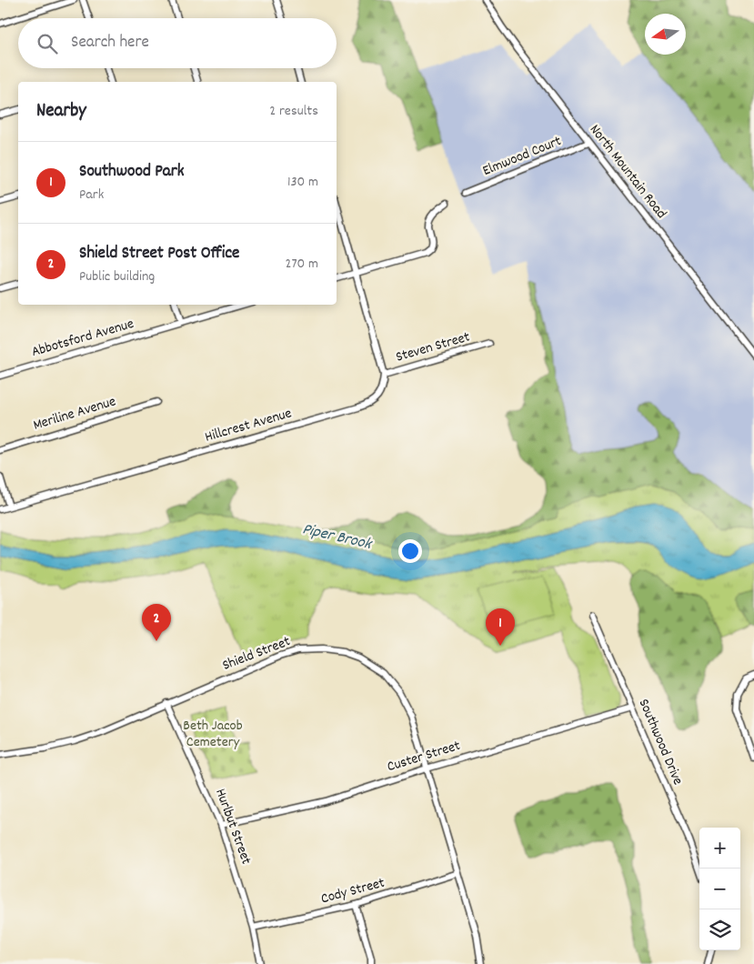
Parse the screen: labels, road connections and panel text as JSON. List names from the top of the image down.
{
  "streets": {
    "street": [
      "Elmwood Court",
      "North Mountain Road",
      "Abbotsford Avenue",
      "Steven Street",
      "Meriline Avenue",
      "Hillcrest Avenue",
      "Shield Street",
      "Southwood Drive",
      "Custer Street",
      "Hurlbut Street",
      "Cody Street"
    ]
  },
  "crossings": [
    ["Elmwood Court", "North Mountain Road"],
    ["Steven Street", "Hillcrest Avenue"],
    ["Shield Street", "Custer Street"],
    ["Shield Street", "Hurlbut Street"],
    ["Shield Street", "Cody Street"],
    ["Southwood Drive", "Custer Street"],
    ["Custer Street", "Hurlbut Street"],
    ["Hurlbut Street", "Cody Street"]
  ],
  "water": ["Piper Brook"],
  "parks": ["Beth Jacob Cemetery"],
  "north": "left",
  "page": {
    "search": "Search here",
    "heading": ["Nearby", "2 results"],
    "list": [
      {
        "mark": "1",
        "name": "Southwood Park",
        "note": "Park",
        "value": "130 m"
      },
      {
        "mark": "2",
        "name": "Shield Street Post Office",
        "note": "Public building",
        "value": "270 m"
      }
    ],
    "pins": ["2", "1"],
    "map_buttons": ["+", "−"]
  }
}
